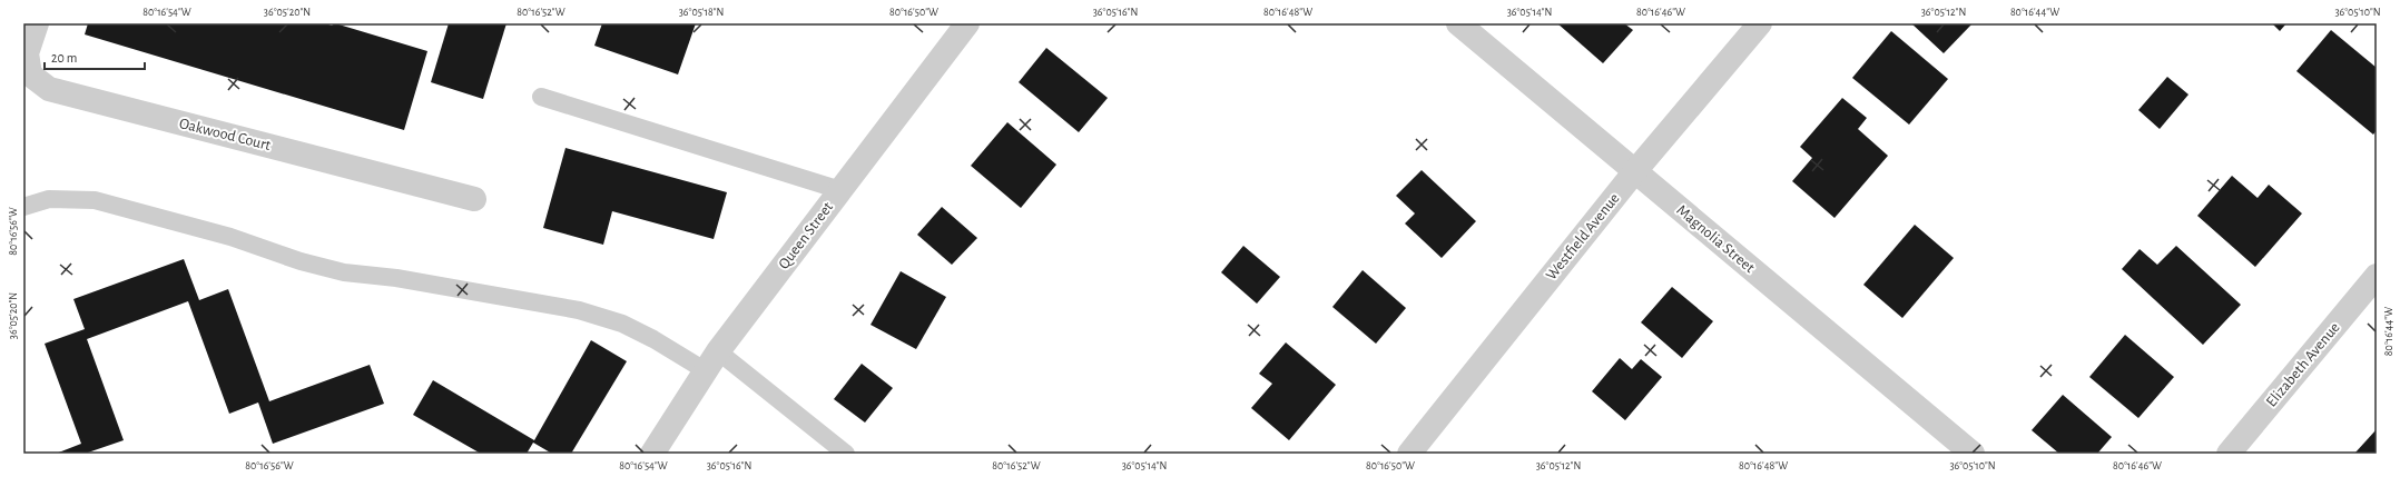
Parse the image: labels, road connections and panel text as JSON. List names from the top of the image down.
{
  "streets": {
    "street": [
      "Oakwood Court",
      "Queen Street",
      "Westfield Avenue",
      "Magnolia Street",
      "Elizabeth Avenue"
    ]
  },
  "crossings": [
    ["Westfield Avenue", "Magnolia Street"]
  ],
  "scale_bar": "20 m",
  "coordinates": [
    "80°16'54\"W",
    "36°05'20\"N",
    "80°16'52\"W",
    "36°05'18\"N",
    "80°16'50\"W",
    "36°05'16\"N",
    "80°16'48\"W",
    "36°05'14\"N",
    "80°16'46\"W",
    "36°05'12\"N",
    "80°16'44\"W",
    "36°05'10\"N",
    "80°16'56\"W"
  ]
}
